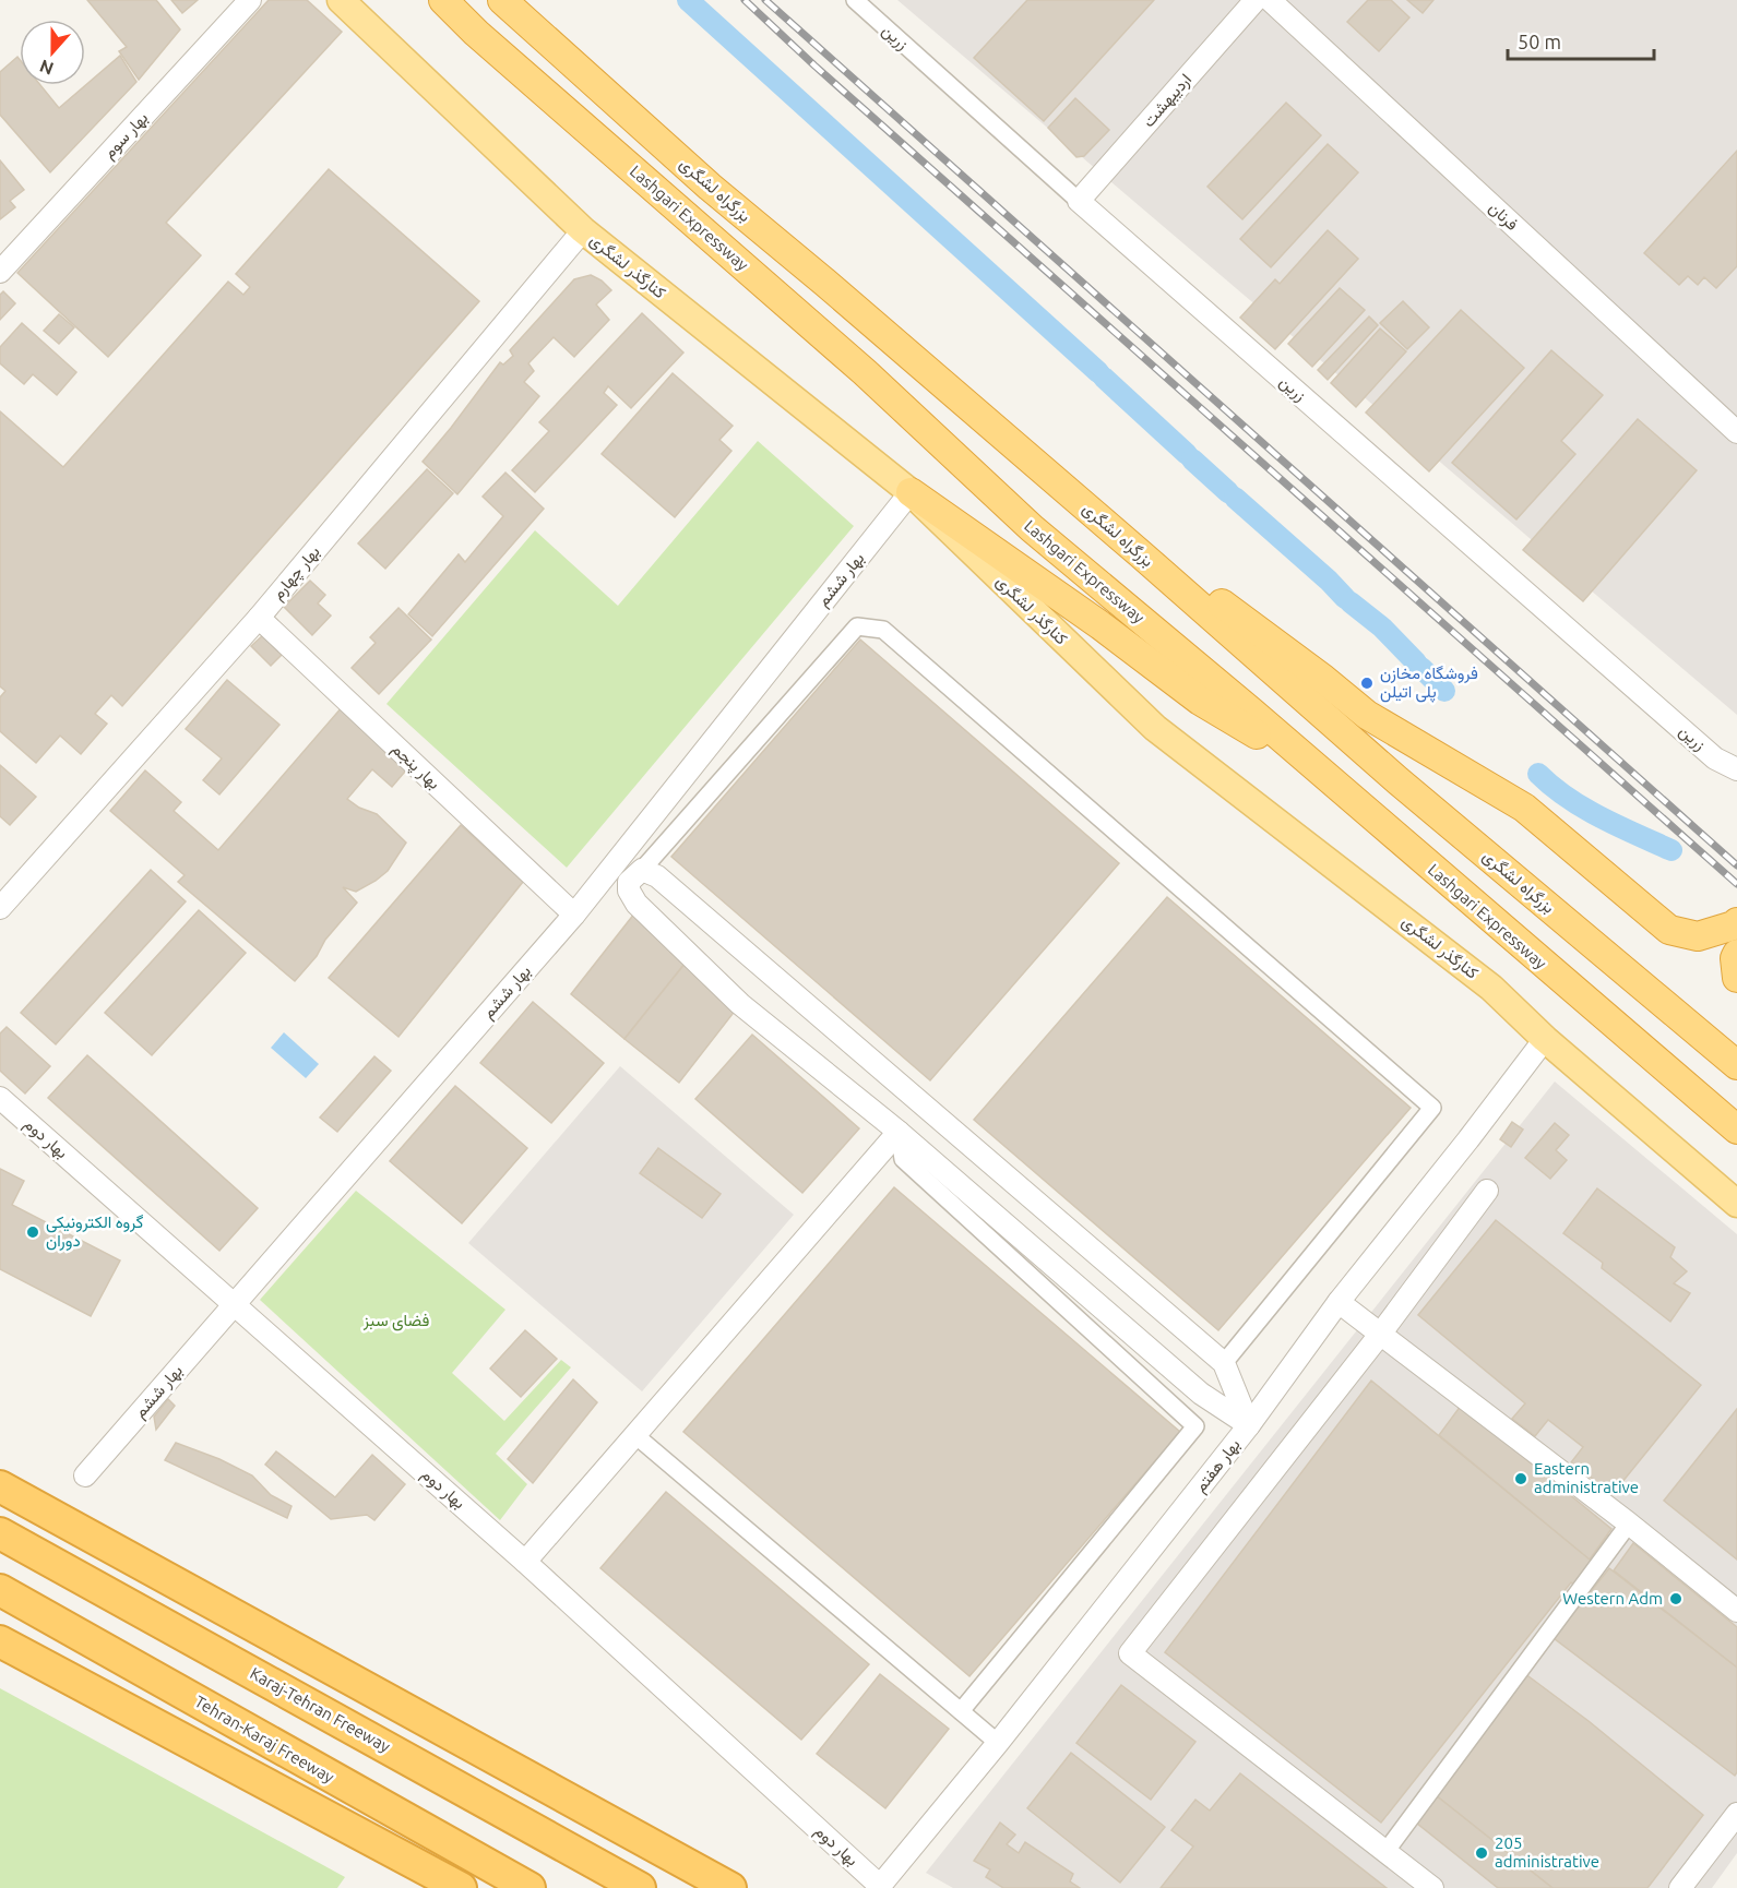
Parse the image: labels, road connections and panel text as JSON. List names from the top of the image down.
{
  "streets": {
    "highway": [
      "بزرگراه لشگری",
      "Lashgari Expressway",
      "Karaj-Tehran Freeway",
      "Tehran-Karaj Freeway"
    ],
    "main road": ["کنارگذر لشگری"],
    "street": [
      "زرین",
      "اردیبهشت",
      "بهار سوم",
      "فرنان",
      "بهار چهارم",
      "بهار ششم",
      "بهار پنجم",
      "بهار دوم",
      "بهار هفتم"
    ]
  },
  "crossings": [
    ["زرین", "اردیبهشت"],
    ["کنارگذر لشگری", "بهار چهارم"],
    ["کنارگذر لشگری", "بهار ششم"],
    ["کنارگذر لشگری", "بهار هفتم"],
    ["بهار چهارم", "بهار پنجم"],
    ["بهار ششم", "بهار پنجم"],
    ["بهار ششم", "بهار دوم"],
    ["بهار دوم", "بهار هفتم"]
  ],
  "parks": ["فضای سبز"],
  "places": [
    "فروشگاه مخازن پلی اتیلن",
    "گروه الکترونیکی دوران",
    "Eastern administrative",
    "Western Adm",
    "205 administrative"
  ],
  "scale_bar": "50 m",
  "north": "bottom"
}
